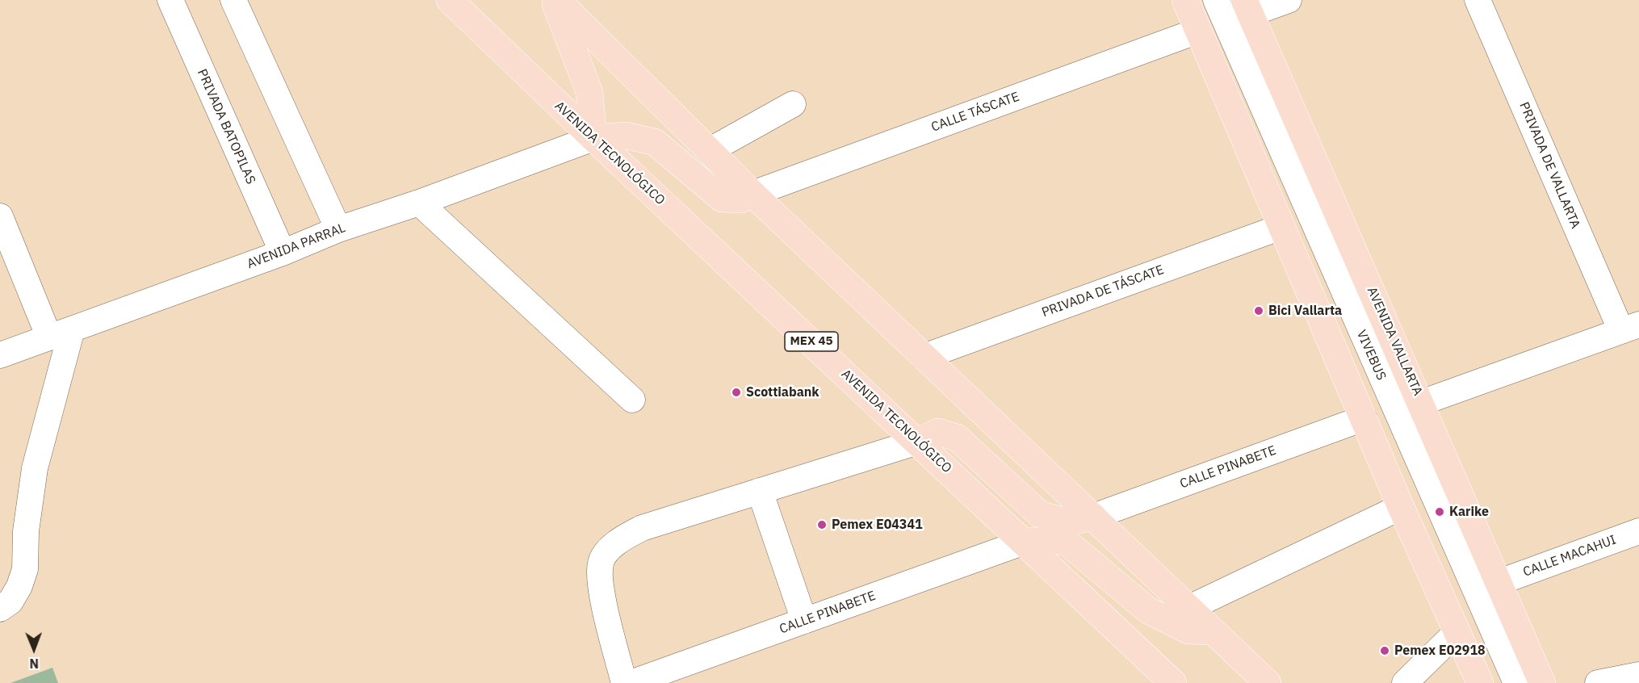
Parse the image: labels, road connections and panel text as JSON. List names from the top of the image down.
{
  "streets": {
    "main road": ["AVENIDA TECNOLÓGICO", "MEX 45", "AVENIDA VALLARTA"],
    "street": [
      "CALLE TÁSCATE",
      "PRIVADA BATOPILAS",
      "PRIVADA DE VALLARTA",
      "AVENIDA PARRAL",
      "PRIVADA DE TÁSCATE",
      "VIVEBUS",
      "CALLE PINABETE",
      "CALLE MACAHUI"
    ]
  },
  "crossings": [
    ["PRIVADA BATOPILAS", "AVENIDA PARRAL"],
    ["AVENIDA TECNOLÓGICO", "AVENIDA PARRAL"],
    ["AVENIDA TECNOLÓGICO", "CALLE PINABETE"],
    ["AVENIDA VALLARTA", "CALLE MACAHUI"]
  ],
  "places": [
    "Bici Vallarta",
    "Scottiabank",
    "Karike",
    "Pemex E04341",
    "Pemex E02918"
  ],
  "north": "bottom"
}
